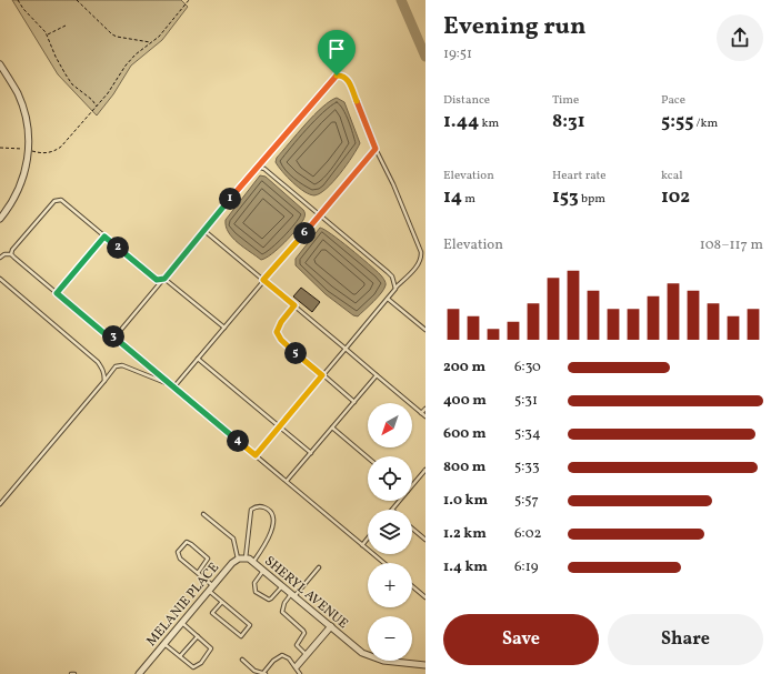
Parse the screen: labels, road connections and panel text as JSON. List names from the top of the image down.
{
  "streets": {
    "street": ["SHERYL AVENUE", "MELANIE PLACE"]
  },
  "crossings": [
    ["SHERYL AVENUE", "MELANIE PLACE"]
  ],
  "north": "bottom left",
  "page": {
    "heading": ["Evening run", "19:51"],
    "stats": [
      ["Distance", "1.44 km"],
      ["Time", "8:31"],
      ["Pace", "5:55 /km"],
      ["Elevation", "14 m"],
      ["Heart rate", "153 bpm"],
      ["kcal", "102"]
    ],
    "pins": [
      "1",
      "6",
      "2",
      "3",
      "5",
      "4"
    ],
    "chart": ["Elevation", "108–117 m"],
    "list": [
      {
        "name": "200 m",
        "note": "6:30"
      },
      {
        "name": "400 m",
        "note": "5:31"
      },
      {
        "name": "600 m",
        "note": "5:34"
      },
      {
        "name": "800 m",
        "note": "5:33"
      },
      {
        "name": "1.0 km",
        "note": "5:57"
      },
      {
        "name": "1.2 km",
        "note": "6:02"
      },
      {
        "name": "1.4 km",
        "note": "6:19"
      }
    ],
    "map_buttons": ["+", "−"],
    "buttons": ["Save", "Share"]
  }
}
